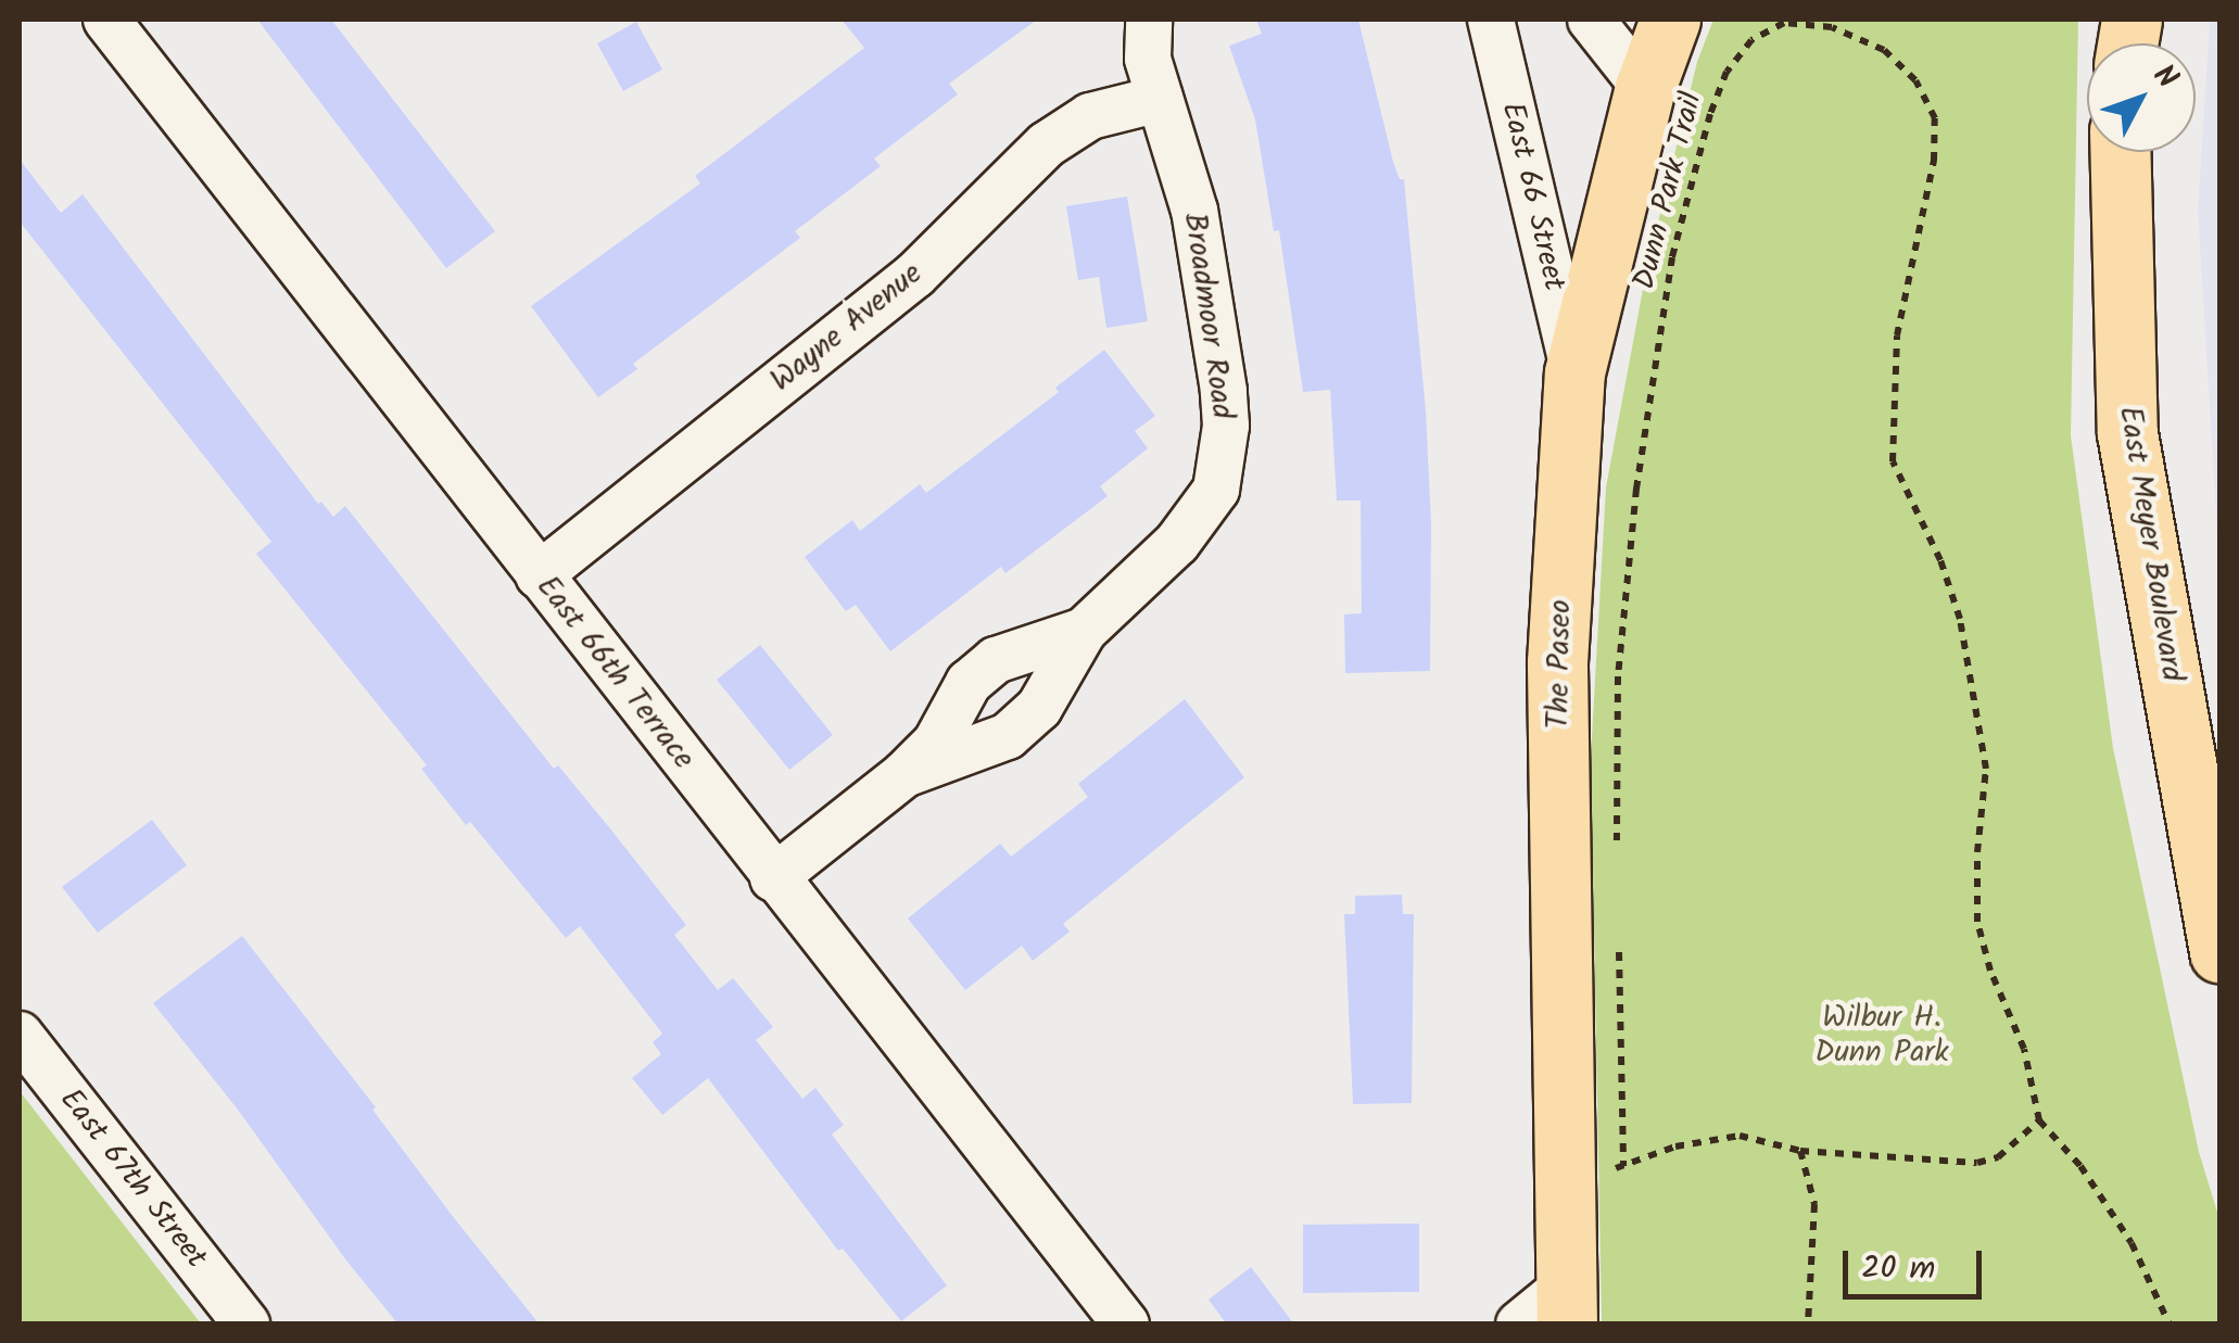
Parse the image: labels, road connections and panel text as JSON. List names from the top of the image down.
{
  "streets": {
    "main road": ["East Meyer Boulevard", "The Paseo"],
    "street": [
      "East 66 Street",
      "Broadmoor Road",
      "Wayne Avenue",
      "East 66th Terrace",
      "East 67th Street"
    ],
    "path": ["Dunn Park Trail"]
  },
  "crossings": [
    ["East 66 Street", "The Paseo"],
    ["Broadmoor Road", "Wayne Avenue"],
    ["Broadmoor Road", "East 66th Terrace"],
    ["Wayne Avenue", "East 66th Terrace"]
  ],
  "parks": ["Wilbur H. Dunn Park"],
  "scale_bar": "20 m",
  "north": "top right"
}
